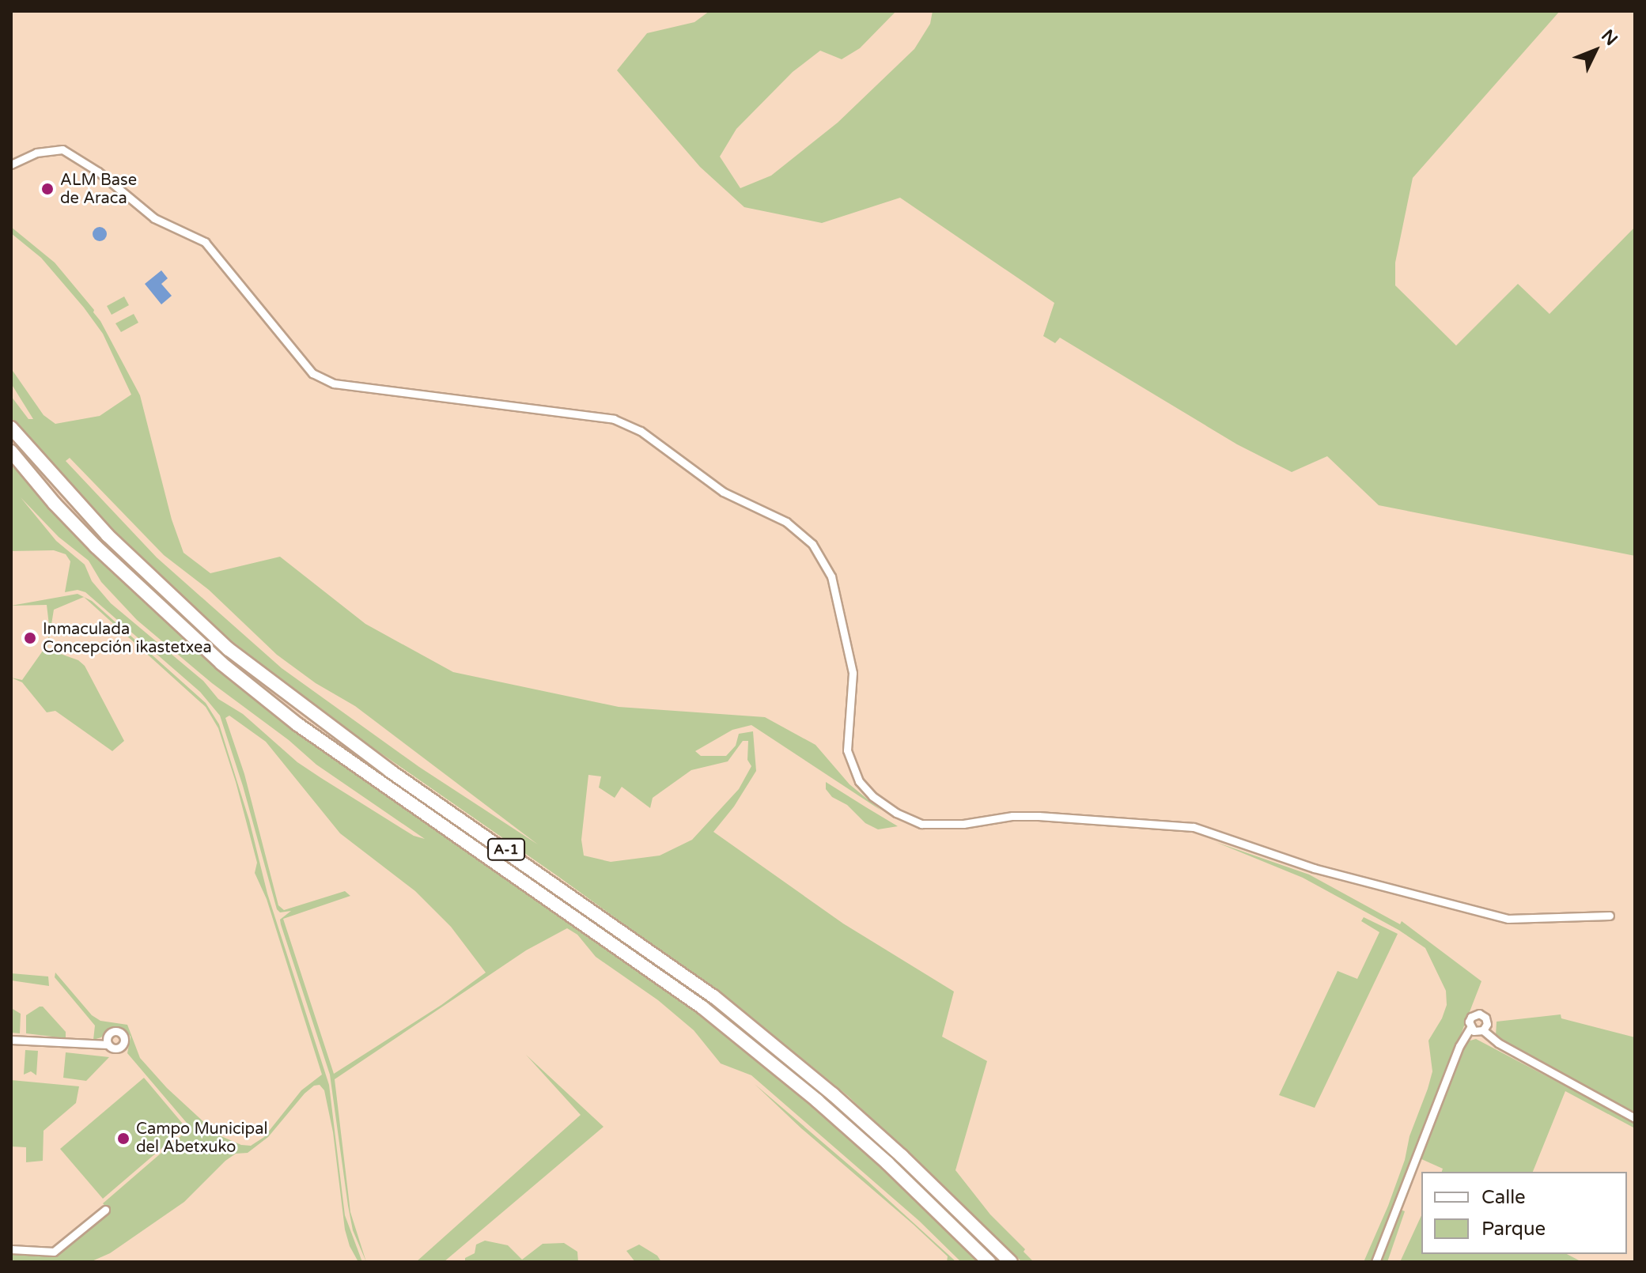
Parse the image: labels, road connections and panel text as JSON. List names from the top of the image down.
{
  "streets": {
    "highway": ["A-1"]
  },
  "places": ["ALM Base de Araca", "Inmaculada Concepción ikastetxea", "Campo Municipal del Abetxuko"],
  "legend": ["Calle", "Parque"],
  "north": "top right"
}
